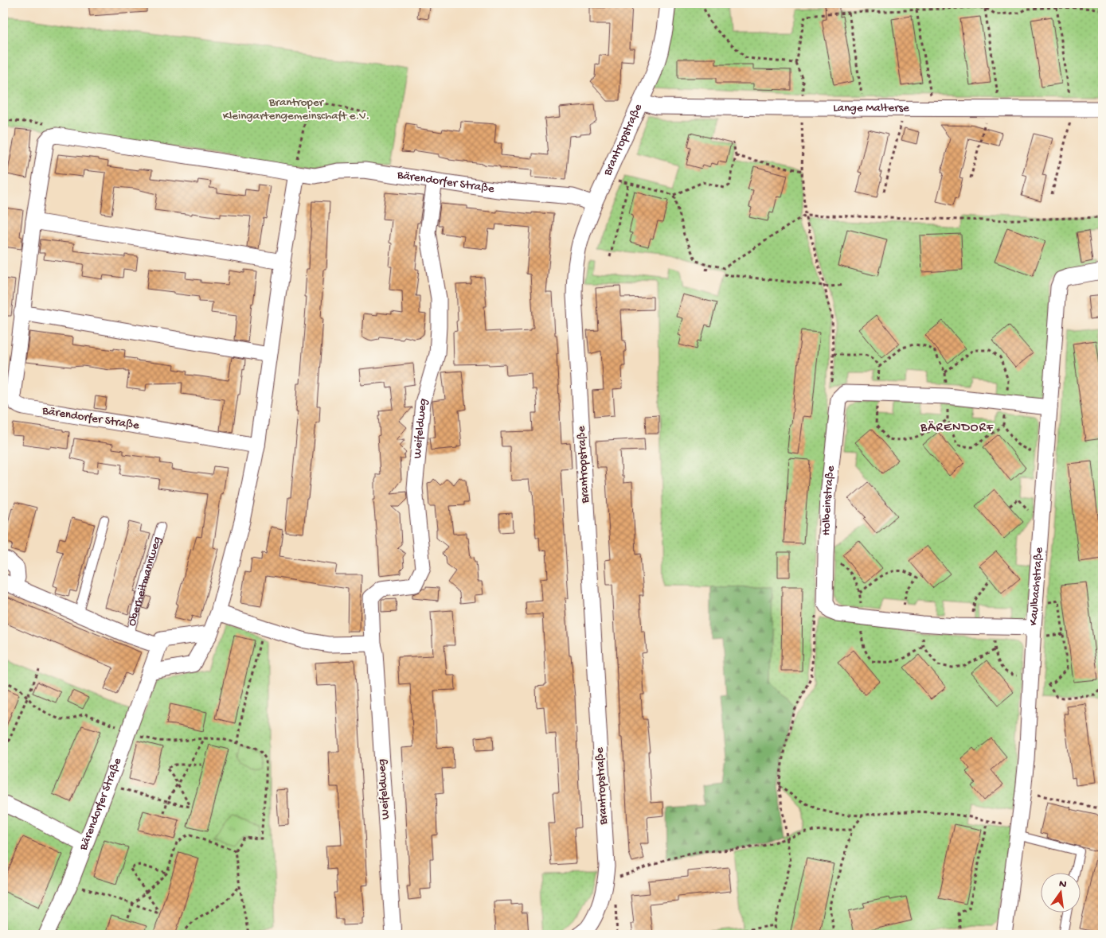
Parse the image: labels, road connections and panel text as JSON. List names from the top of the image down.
{
  "streets": {
    "street": [
      "Lange Malterse",
      "Brantropstraße",
      "Bärendorfer Straße",
      "Weifeldweg",
      "Holbeinstraße",
      "Oberheitmannweg",
      "Kaulbachstraße"
    ]
  },
  "crossings": [
    ["Lange Malterse", "Brantropstraße"],
    ["Brantropstraße", "Bärendorfer Straße"],
    ["Bärendorfer Straße", "Weifeldweg"],
    ["Bärendorfer Straße", "Oberheitmannweg"]
  ],
  "districts": ["BÄRENDORF"],
  "parks": ["Brantroper Kleingartengemeinschaft e.V."],
  "north": "top"
}
